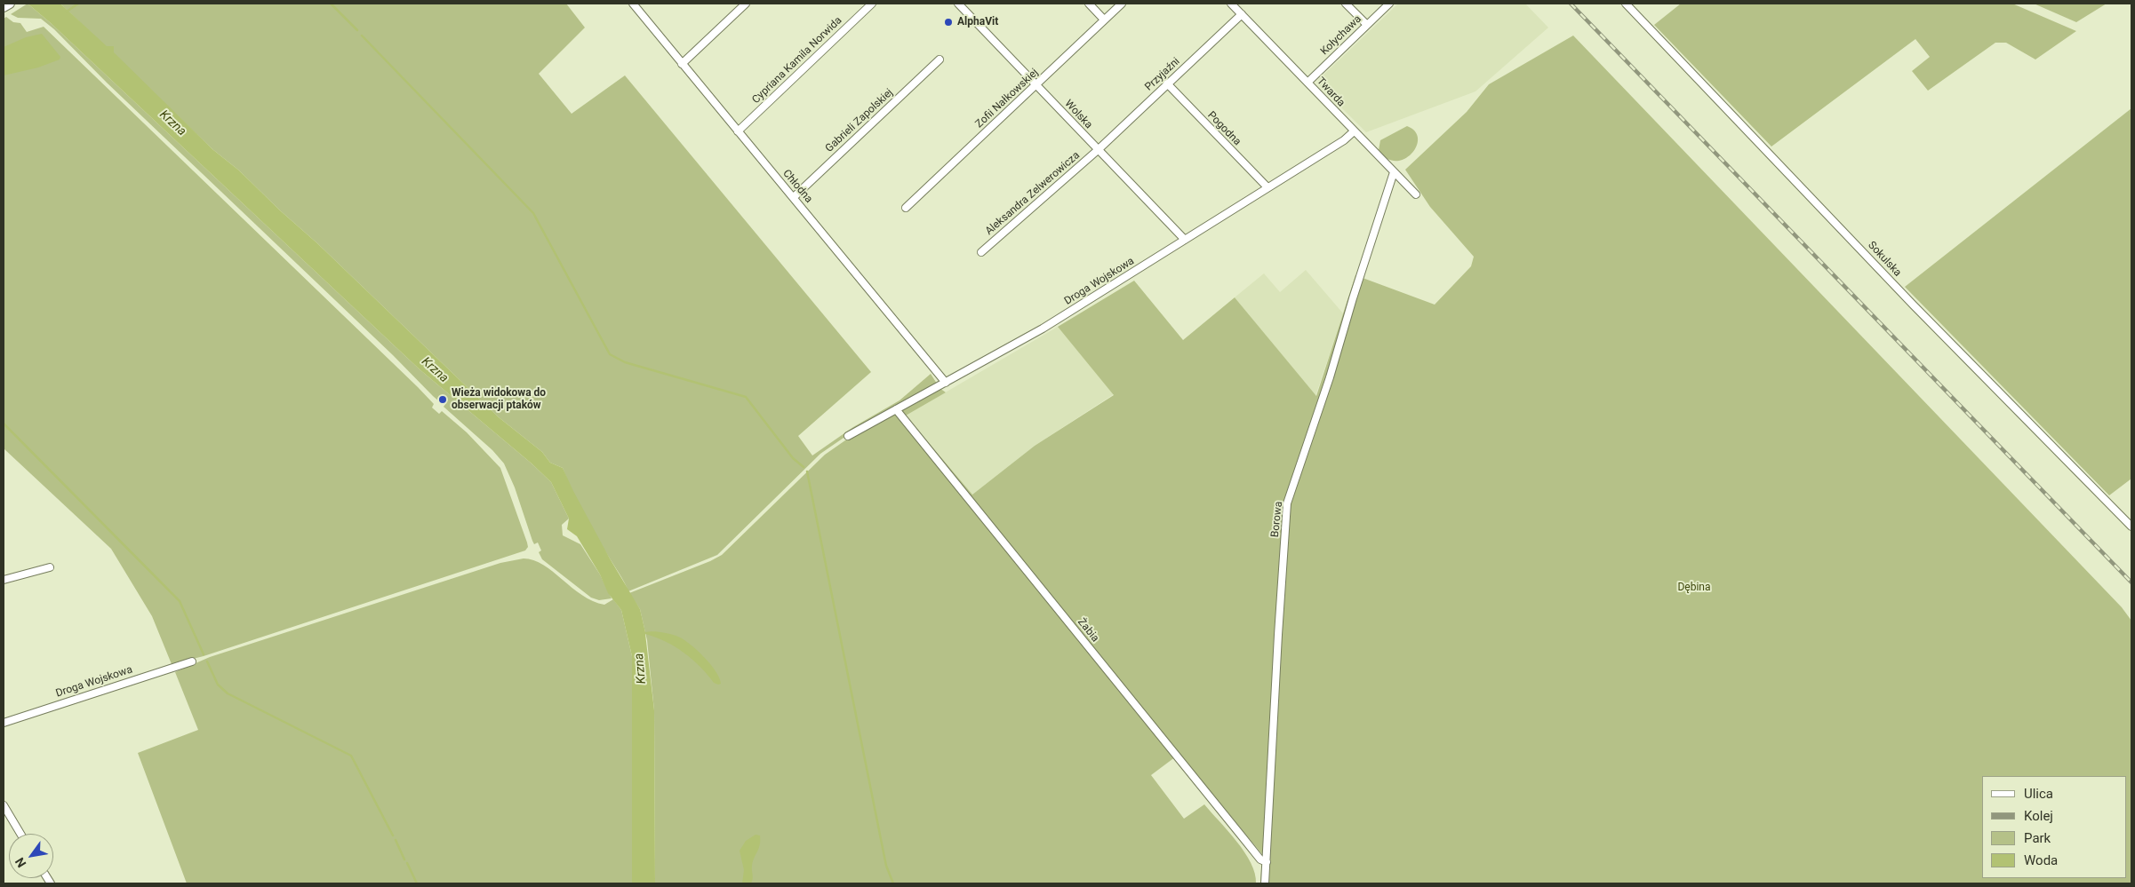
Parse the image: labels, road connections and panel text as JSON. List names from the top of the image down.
{
  "streets": {
    "street": [
      "Kołychawa",
      "Cypriana Kamila Norwida",
      "Przyjaźni",
      "Twarda",
      "Zofii Nałkowskiej",
      "Wolska",
      "Gabrieli Zapolskiej",
      "Pogodna",
      "Chłodna",
      "Aleksandra Zelwerowicza",
      "Sokulska",
      "Droga Wojskowa",
      "Borowa",
      "Żabia"
    ]
  },
  "crossings": [
    ["Kołychawa", "Twarda"],
    ["Cypriana Kamila Norwida", "Chłodna"],
    ["Przyjaźni", "Twarda"],
    ["Przyjaźni", "Wolska"],
    ["Przyjaźni", "Pogodna"],
    ["Przyjaźni", "Aleksandra Zelwerowicza"],
    ["Twarda", "Droga Wojskowa"],
    ["Twarda", "Borowa"],
    ["Zofii Nałkowskiej", "Wolska"],
    ["Wolska", "Aleksandra Zelwerowicza"],
    ["Wolska", "Droga Wojskowa"],
    ["Gabrieli Zapolskiej", "Chłodna"],
    ["Pogodna", "Droga Wojskowa"],
    ["Chłodna", "Droga Wojskowa"],
    ["Droga Wojskowa", "Żabia"],
    ["Borowa", "Żabia"]
  ],
  "water": ["Krzna"],
  "parks": ["Dębina"],
  "places": ["AlphaVit", "Wieża widokowa do obserwacji ptaków"],
  "legend": [
    "Ulica",
    "Kolej",
    "Park",
    "Woda"
  ],
  "north": "bottom left"
}
